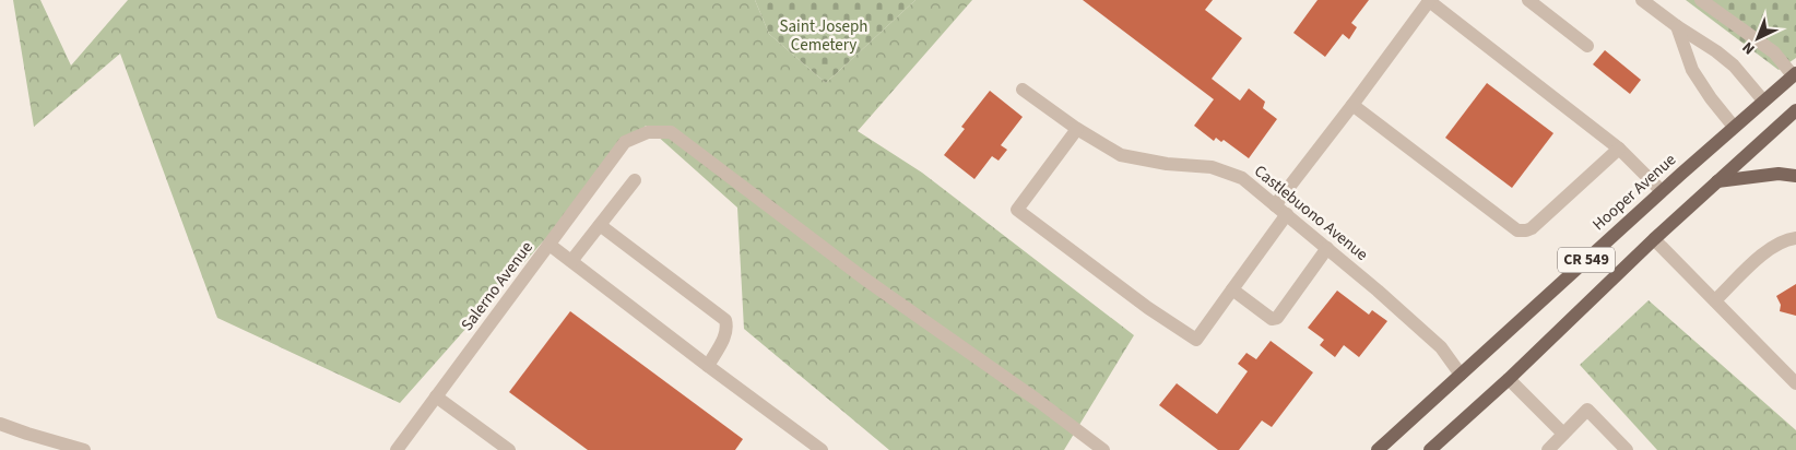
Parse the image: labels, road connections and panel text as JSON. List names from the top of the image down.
{
  "streets": {
    "main road": ["Hooper Avenue", "CR 549"],
    "street": ["Castlebuono Avenue", "Salerno Avenue"]
  },
  "crossings": [
    ["Hooper Avenue", "Castlebuono Avenue"]
  ],
  "parks": ["Saint Joseph Cemetery"],
  "north": "bottom left"
}
